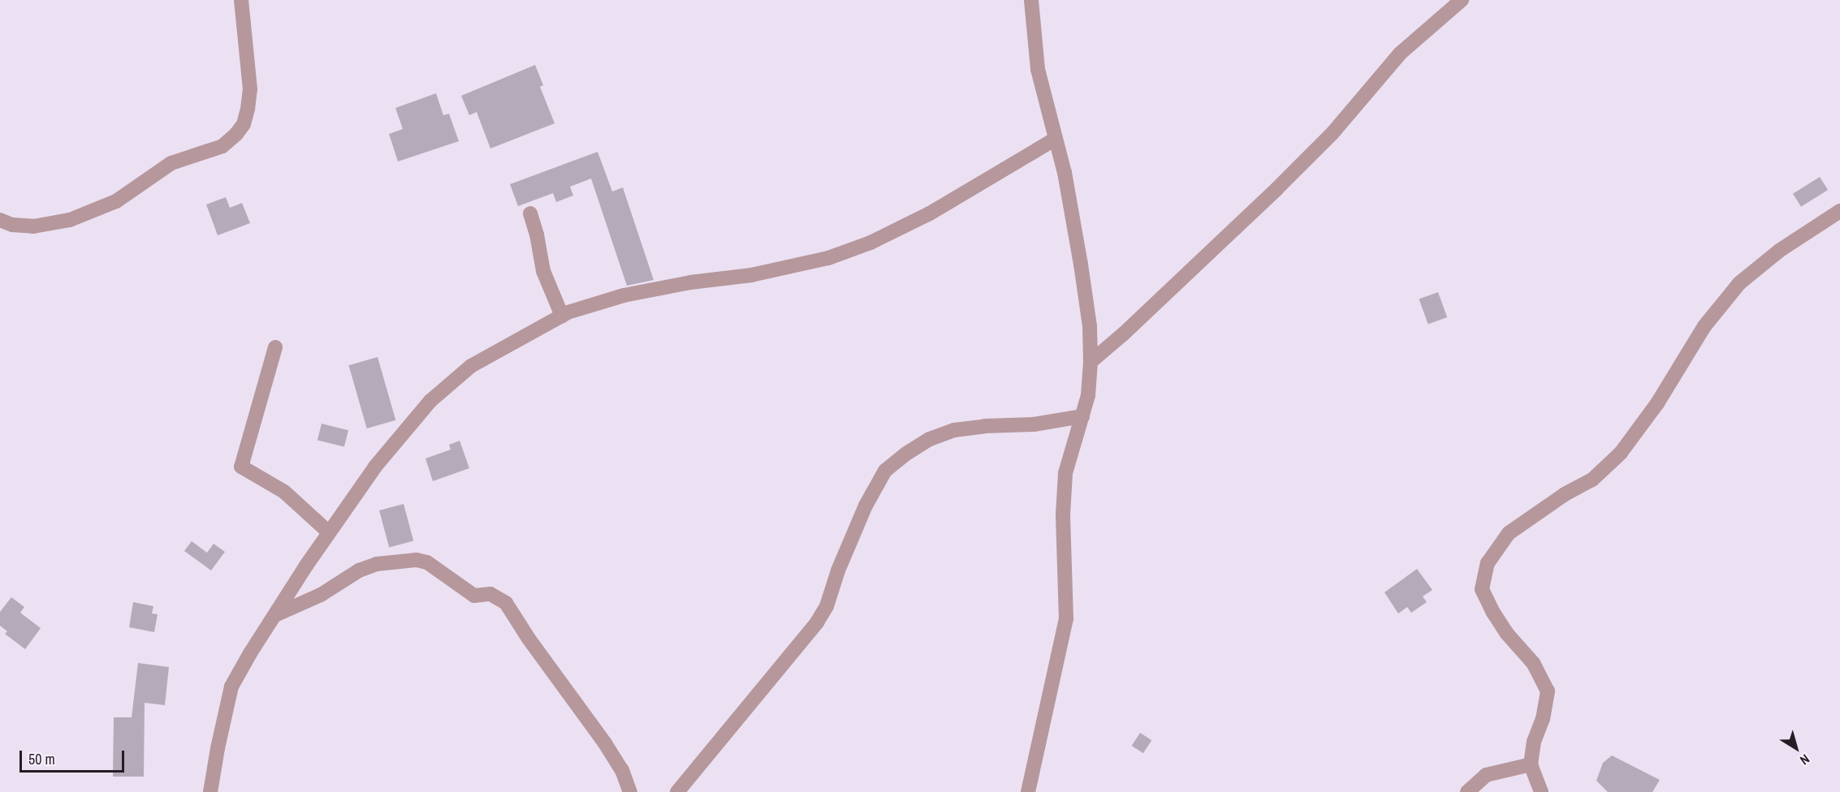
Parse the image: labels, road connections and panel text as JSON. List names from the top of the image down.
{
  "scale_bar": "50 m",
  "north": "bottom right"
}
